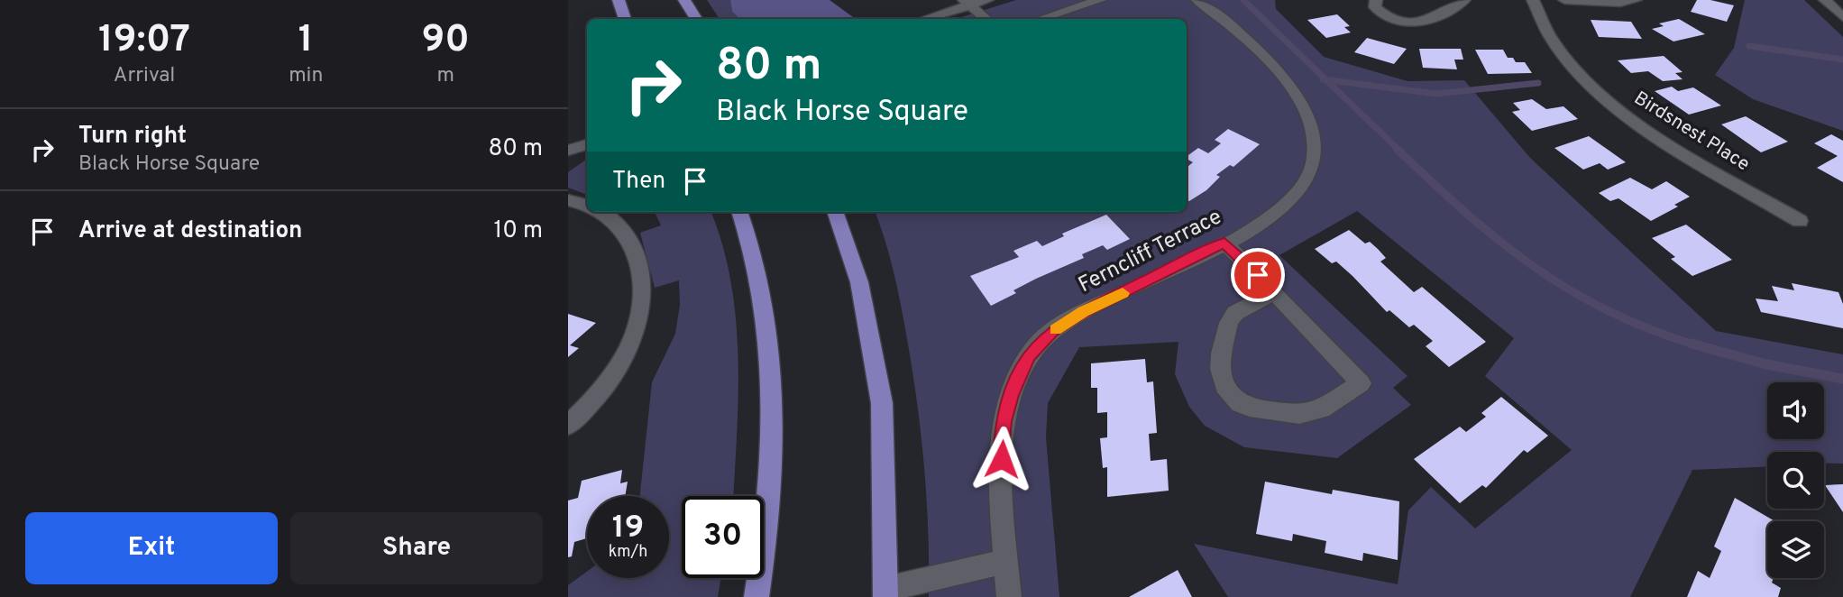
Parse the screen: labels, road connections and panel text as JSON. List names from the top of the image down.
{
  "streets": {
    "street": ["Birdsnest Place", "Ferncliff Terrace"]
  },
  "page": {
    "eta": [
      "19:07",
      "Arrival",
      "1",
      "min",
      "90",
      "m"
    ],
    "turn": ["80 m", "Black Horse Square"],
    "list": [
      {
        "name": "Turn right",
        "note": "Black Horse Square",
        "value": "80 m"
      },
      {
        "name": "Arrive at destination",
        "value": "10 m"
      }
    ],
    "then": "Then",
    "speed": "19 km/h",
    "limit": "30",
    "buttons": ["Exit", "Share"]
  }
}
